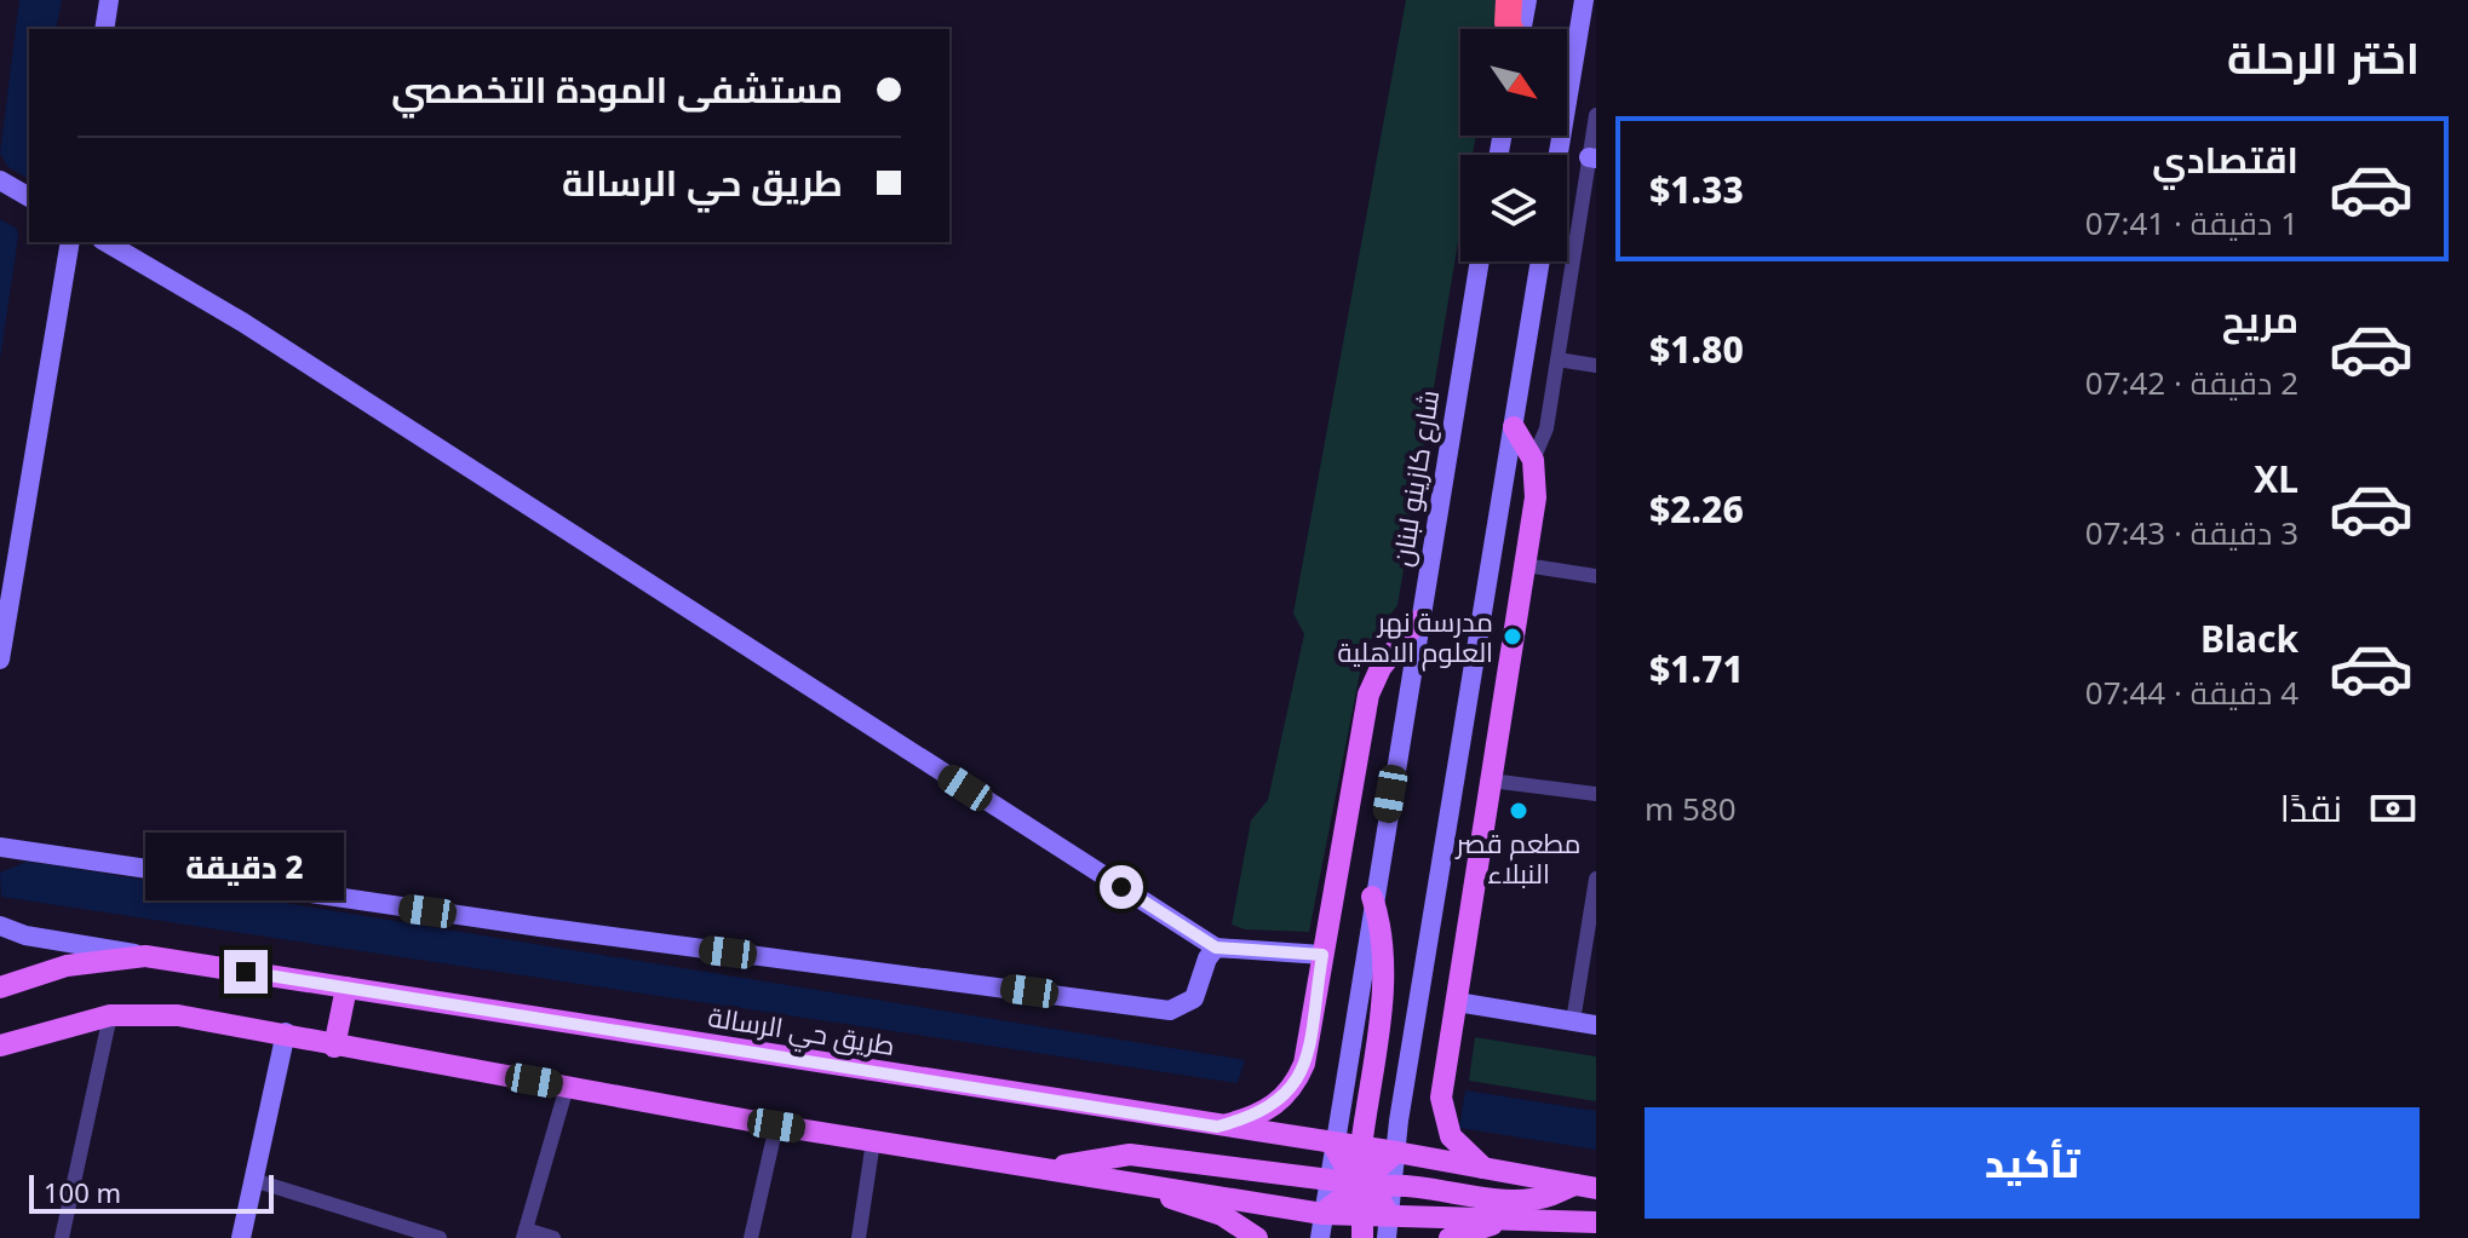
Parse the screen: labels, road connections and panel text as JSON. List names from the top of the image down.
{
  "streets": {
    "main road": ["طريق حي الرسالة"],
    "street": ["شارع كازينو لبنان"]
  },
  "crossings": [
    ["شارع كازينو لبنان", "طريق حي الرسالة"]
  ],
  "places": ["مدرسة نهر العلوم الاهلية", "مطعم قصر النبلاء"],
  "scale_bar": "100 m",
  "north": "bottom right",
  "page": {
    "heading": "اختر الرحلة",
    "banner": ["مستشفى المودة التخصصي", "طريق حي الرسالة"],
    "list": [
      {
        "name": "اقتصادي",
        "note": "1 دقيقة · 07:41",
        "value": "$1.33"
      },
      {
        "name": "مريح",
        "note": "2 دقيقة · 07:42",
        "value": "$1.80"
      },
      {
        "name": "XL",
        "note": "3 دقيقة · 07:43",
        "value": "$2.26"
      },
      {
        "name": "Black",
        "note": "4 دقيقة · 07:44",
        "value": "$1.71"
      }
    ],
    "pay": ["نقدًا", "580 m"],
    "bubble": "2 دقيقة",
    "buttons": "تأكيد",
    "scale": "100 m"
  }
}
